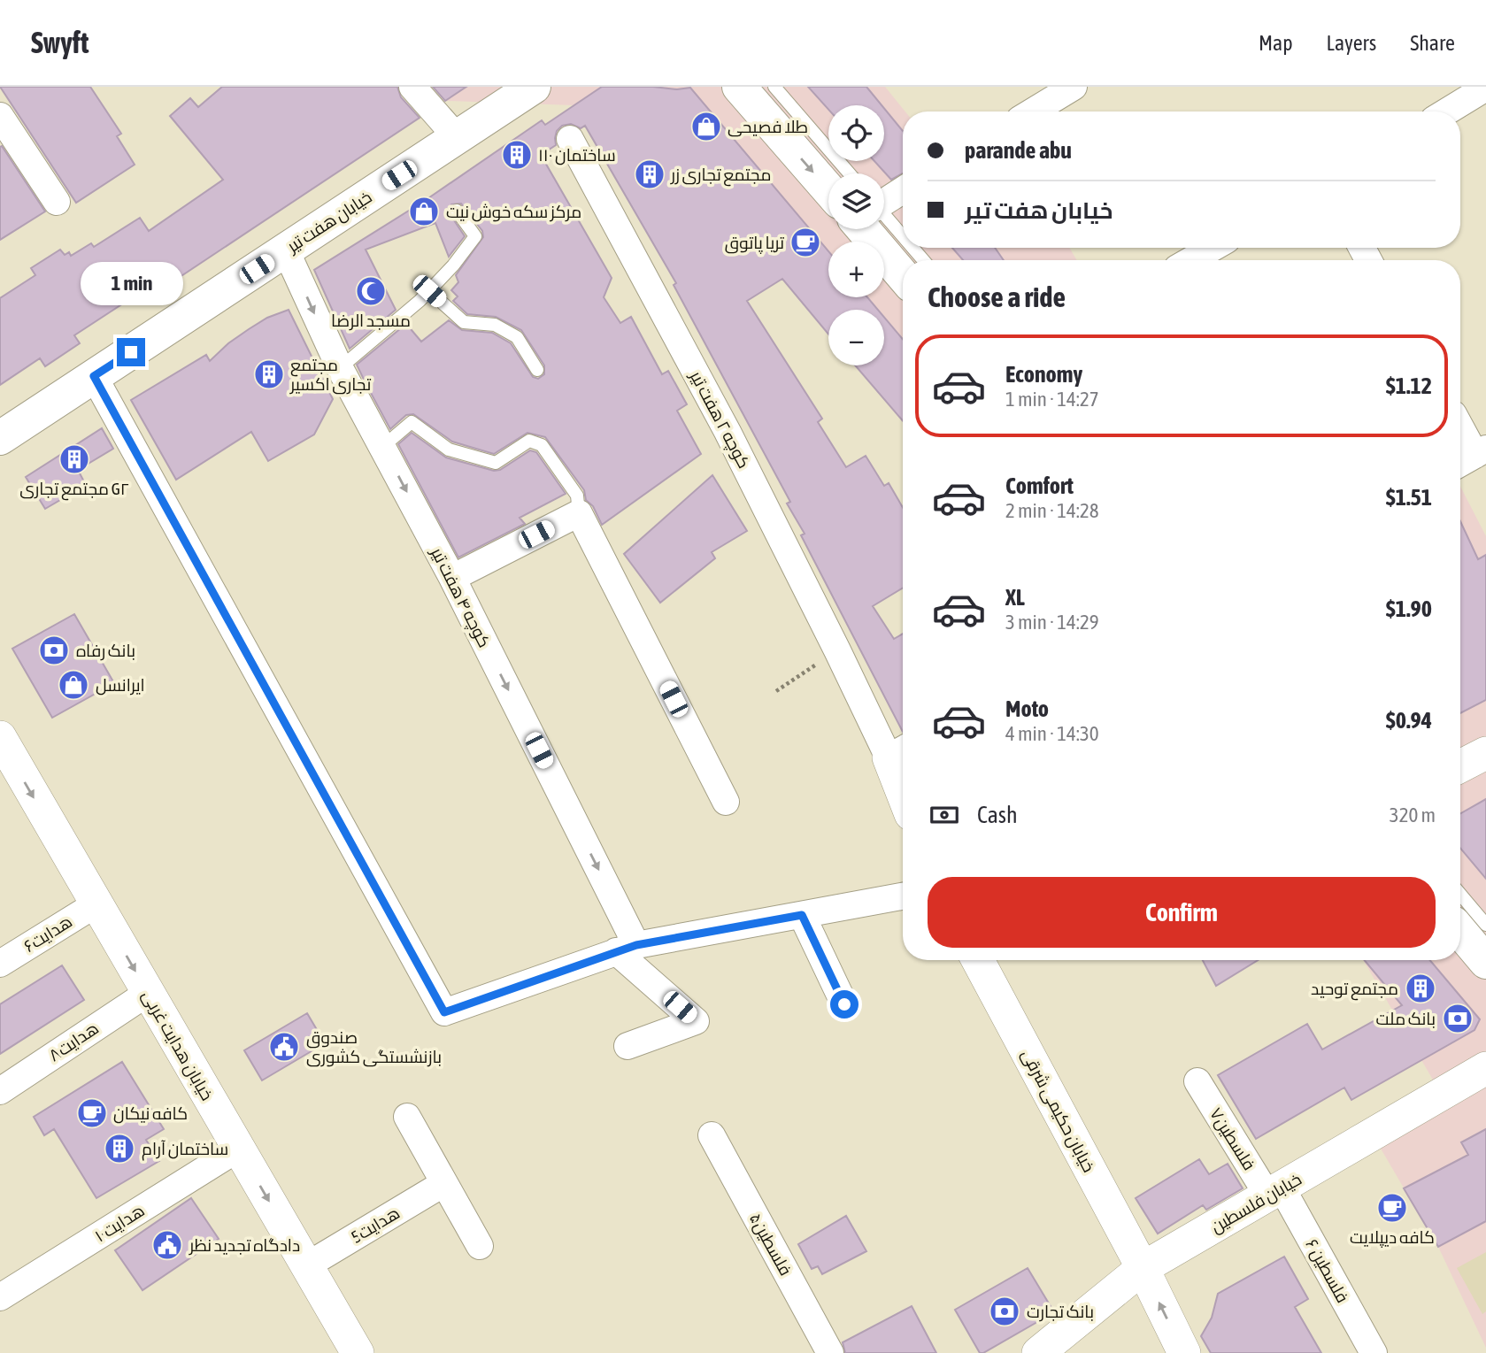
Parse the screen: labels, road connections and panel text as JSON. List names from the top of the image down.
{
  "streets": {
    "main road": ["خیابان هفت تیر"],
    "street": [
      "کوچه ۲ هفت تیر",
      "کوچه ۴ هفت تیر",
      "هدایت۶",
      "هدایت۸",
      "خیابان هدایت غربی",
      "خیابان حکیمی شرقی",
      "۷فلسطین",
      "خیابان فلسطین",
      "هدایت۱۰",
      "5هدایت",
      "فلسطین۵",
      "فلسطین ۶"
    ]
  },
  "crossings": [
    ["خیابان هفت تیر", "کوچه ۴ هفت تیر"],
    ["هدایت۶", "خیابان هدایت غربی"],
    ["هدایت۸", "خیابان هدایت غربی"],
    ["خیابان هدایت غربی", "هدایت۱۰"],
    ["خیابان هدایت غربی", "5هدایت"],
    ["خیابان حکیمی شرقی", "خیابان فلسطین"],
    ["۷فلسطین", "خیابان فلسطین"],
    ["۷فلسطین", "فلسطین ۶"],
    ["خیابان فلسطین", "فلسطین ۶"]
  ],
  "one_way": ["خیابان هدایت غربی"],
  "places": {
    "shop": ["طلا فصیحی", "مرکز سکه خوش نیت", "ایرانسل"],
    "building": [
      "ساختمان ۱۱۰",
      "مجتمع تجاری زر",
      "مجتمع تجاری اکسیر",
      "مجتمع تجاری G۲",
      "مجتمع توحید",
      "ساختمان آرام"
    ],
    "cafe": ["تریا پاتوق", "کافه نیکان", "کافه دیپلایت"],
    "mosque": ["مسجد الرضا"],
    "bank": ["بانک رفاه", "بانک ملت", "بانک تجارت"],
    "public building": ["صندوق بازنشستگی کشوری", "دادگاه تجدید نظر"]
  },
  "page": {
    "header": "Swyft",
    "nav": ["Map", "Layers", "Share"],
    "map_buttons": ["+", "−"],
    "banner": ["parande abu", "خیابان هفت تیر"],
    "heading": "Choose a ride",
    "bubble": "1 min",
    "list": [
      {
        "name": "Economy",
        "note": "1 min · 14:27",
        "value": "$1.12"
      },
      {
        "name": "Comfort",
        "note": "2 min · 14:28",
        "value": "$1.51"
      },
      {
        "name": "XL",
        "note": "3 min · 14:29",
        "value": "$1.90"
      },
      {
        "name": "Moto",
        "note": "4 min · 14:30",
        "value": "$0.94"
      }
    ],
    "pay": ["Cash", "320 m"],
    "buttons": "Confirm"
  }
}
